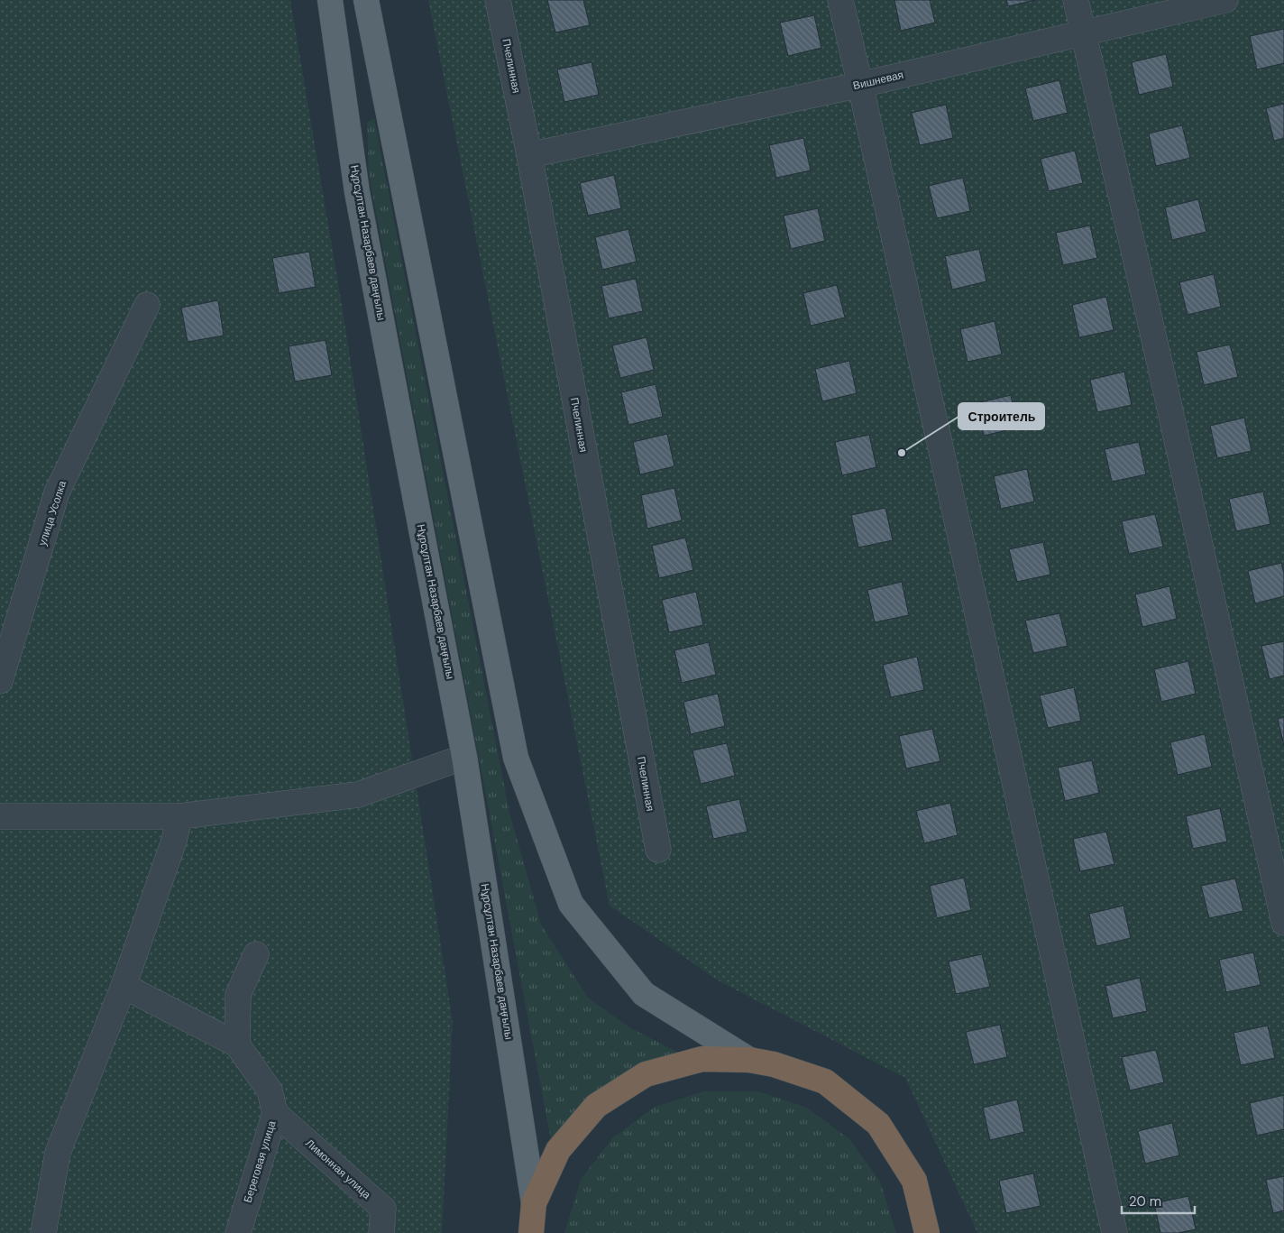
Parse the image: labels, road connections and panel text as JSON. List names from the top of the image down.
{
  "streets": {
    "main road": ["Нұрсұлтан Назарбаев даңғылы"],
    "street": [
      "Пчелинная",
      "Вишневая",
      "улица Усолка",
      "Береговая улица",
      "Лимонная улица"
    ]
  },
  "crossings": [
    ["Пчелинная", "Вишневая"],
    ["Береговая улица", "Лимонная улица"]
  ],
  "places": ["Строитель"],
  "scale_bar": "20 m"
}
